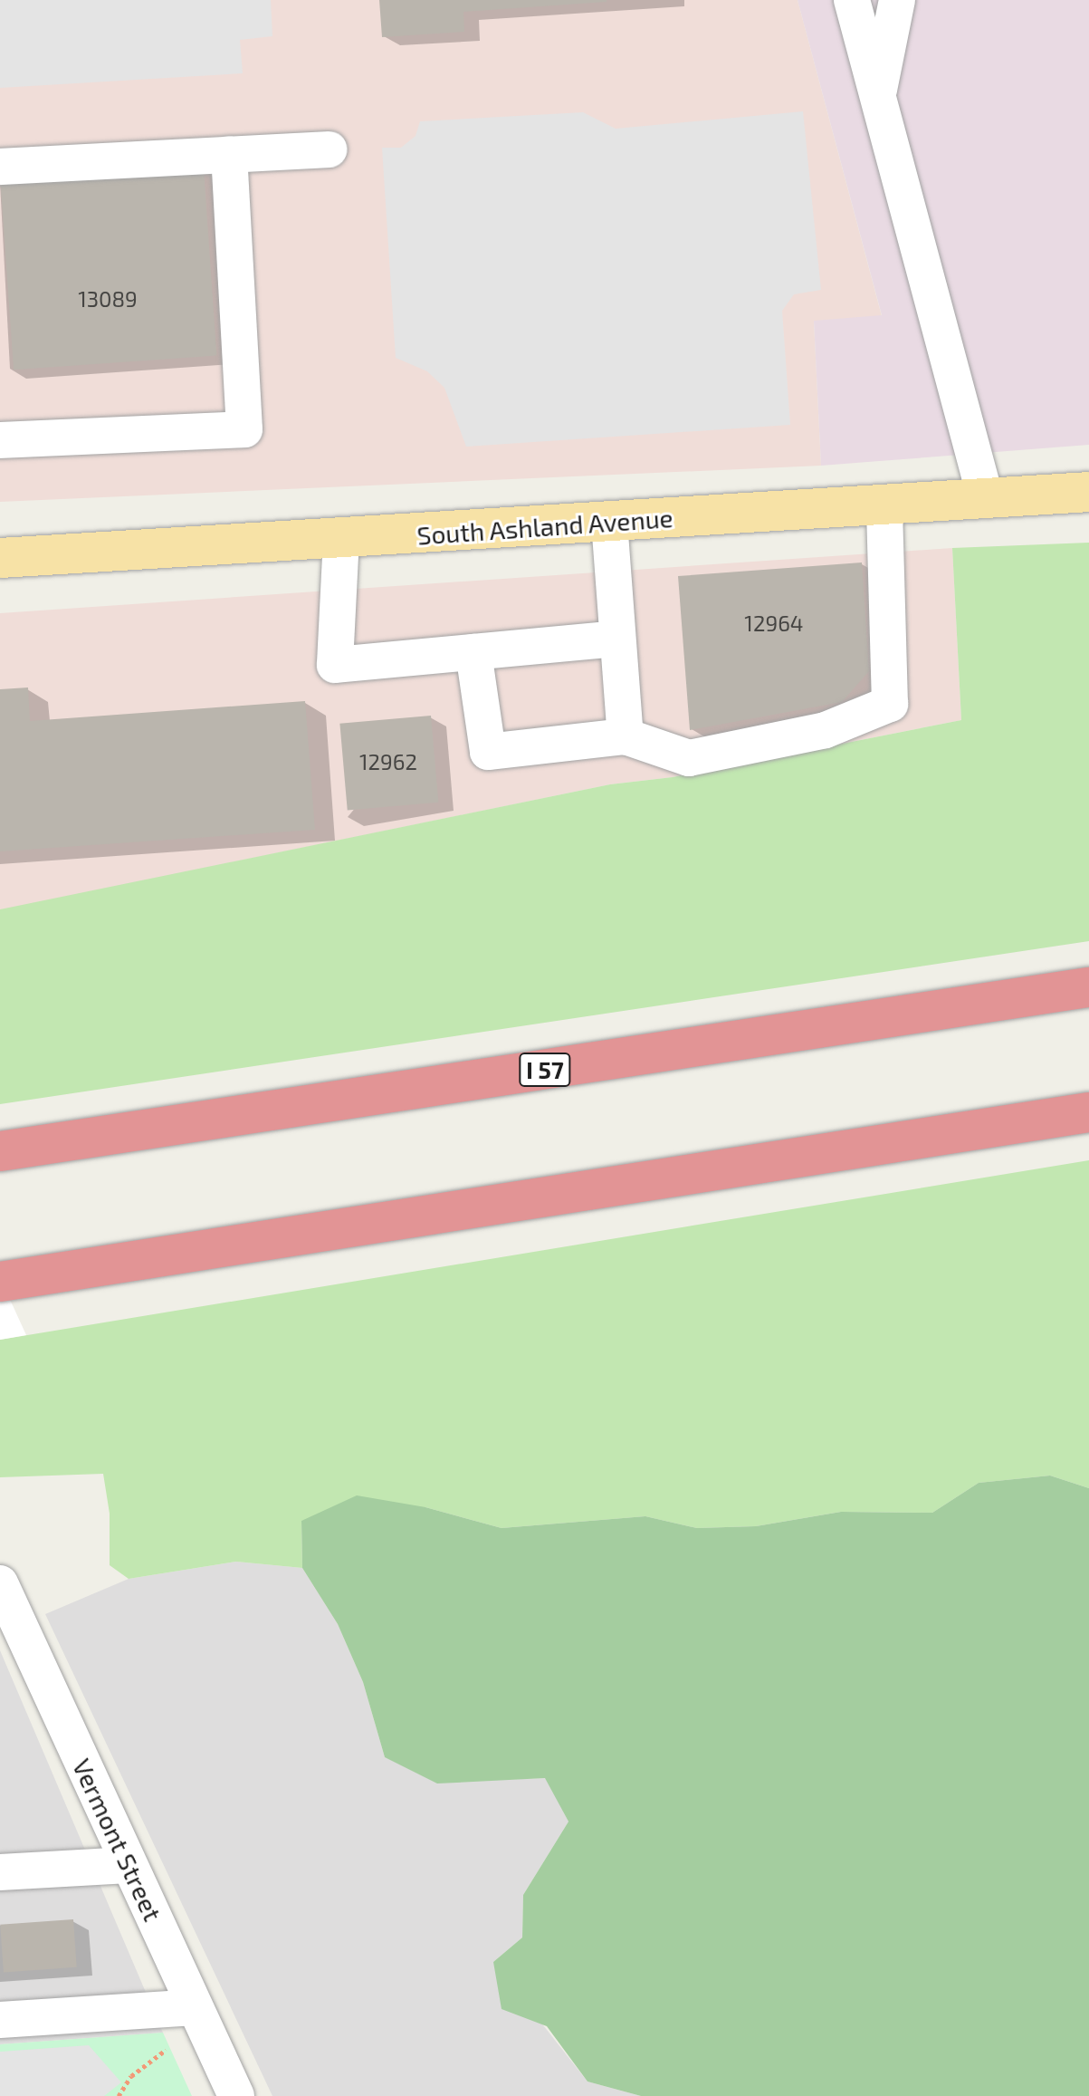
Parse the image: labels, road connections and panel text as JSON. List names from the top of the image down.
{
  "streets": {
    "highway": ["I 57"],
    "main road": ["South Ashland Avenue"],
    "street": ["Vermont Street"]
  },
  "house_numbers": ["13089", "12964", "12962"]
}
